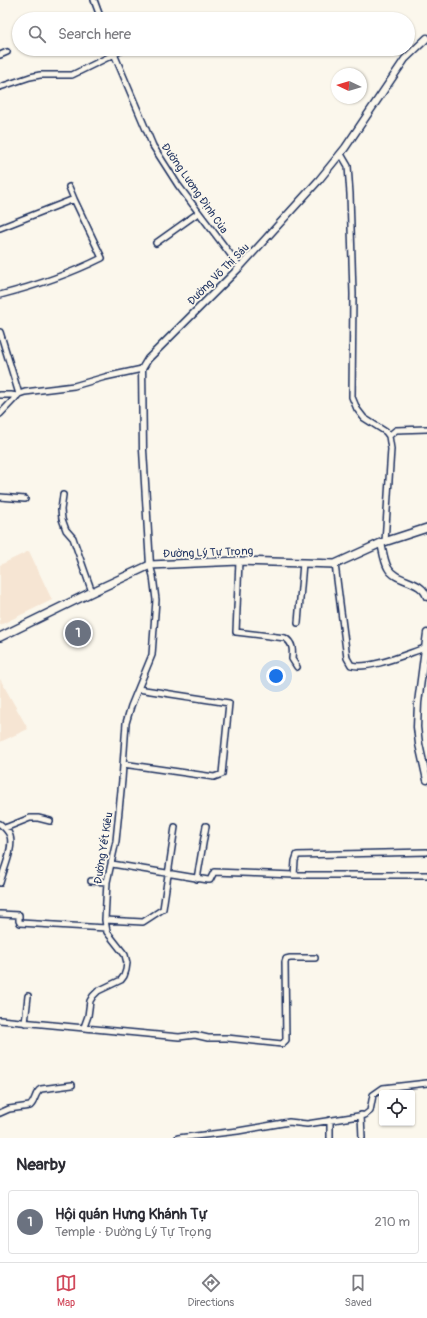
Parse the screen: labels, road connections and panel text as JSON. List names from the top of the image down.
{
  "streets": {
    "main road": ["Đường Lý Tự Trọng"],
    "street": ["Đường Lương Định Của", "Đường Võ Thị Sáu", "Đường Yết Kiêu"]
  },
  "crossings": [
    ["Đường Lương Định Của", "Đường Võ Thị Sáu"],
    ["Đường Lý Tự Trọng", "Đường Yết Kiêu"]
  ],
  "north": "left",
  "page": {
    "search": "Search here",
    "pins": "1",
    "heading": "Nearby",
    "list": [
      {
        "mark": "1",
        "name": "Hội quán Hưng Khánh Tự",
        "note": "Temple · Đường Lý Tự Trọng",
        "value": "210 m"
      }
    ],
    "nav": ["Map", "Directions", "Saved"]
  }
}
